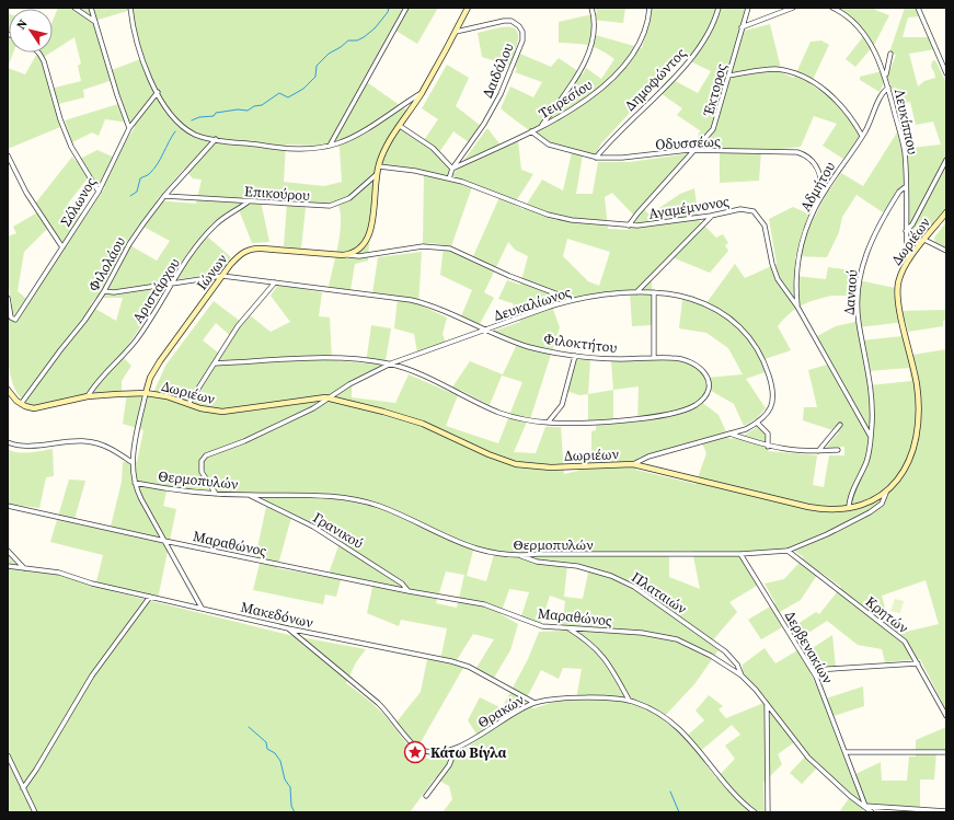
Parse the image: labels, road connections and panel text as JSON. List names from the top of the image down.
{
  "streets": {
    "street": [
      "Δαιδάλου",
      "Δημοφώντος",
      "Έκτορος",
      "Τειρεσίου",
      "Λευκίππου",
      "Οδυσσέως",
      "Αδμήτου",
      "Επικούρου",
      "Σόλωνος",
      "Αγαμέμνονος",
      "Δωριέων",
      "Φιλολάου",
      "Ιώνων",
      "Αριστάρχου",
      "Δαναού",
      "Δευκαλίωνος",
      "Φιλοκτήτου",
      "Θερμοπυλών",
      "Γρανικού",
      "Μαραθώνος",
      "Πλαταιών",
      "Μακεδόνων",
      "Κρητών",
      "Δερβενακίων",
      "Θρακών"
    ]
  },
  "crossings": [
    ["Δαιδάλου", "Τειρεσίου"],
    ["Δαιδάλου", "Αγαμέμνονος"],
    ["Δημοφώντος", "Οδυσσέως"],
    ["Έκτορος", "Οδυσσέως"],
    ["Έκτορος", "Αγαμέμνονος"],
    ["Τειρεσίου", "Οδυσσέως"],
    ["Λευκίππου", "Αδμήτου"],
    ["Λευκίππου", "Δωριέων"],
    ["Λευκίππου", "Δαναού"],
    ["Οδυσσέως", "Αδμήτου"],
    ["Αδμήτου", "Αγαμέμνονος"],
    ["Επικούρου", "Φιλολάου"],
    ["Επικούρου", "Αριστάρχου"],
    ["Αγαμέμνονος", "Δαναού"],
    ["Δωριέων", "Φιλολάου"],
    ["Δωριέων", "Ιώνων"],
    ["Δωριέων", "Αριστάρχου"],
    ["Δωριέων", "Δαναού"],
    ["Δωριέων", "Δευκαλίωνος"],
    ["Δωριέων", "Θερμοπυλών"],
    ["Φιλολάου", "Φιλοκτήτου"],
    ["Ιώνων", "Φιλοκτήτου"],
    ["Ιώνων", "Θερμοπυλών"],
    ["Ιώνων", "Μαραθώνος"],
    ["Ιώνων", "Μακεδόνων"],
    ["Αριστάρχου", "Φιλοκτήτου"],
    ["Δευκαλίωνος", "Φιλοκτήτου"],
    ["Δευκαλίωνος", "Θερμοπυλών"],
    ["Θερμοπυλών", "Γρανικού"],
    ["Θερμοπυλών", "Πλαταιών"],
    ["Θερμοπυλών", "Κρητών"],
    ["Θερμοπυλών", "Δερβενακίων"],
    ["Γρανικού", "Μαραθώνος"],
    ["Μαραθώνος", "Πλαταιών"],
    ["Μαραθώνος", "Δερβενακίων"],
    ["Μακεδόνων", "Θρακών"]
  ],
  "places": {
    "place": ["Κάτω Βίγλα"]
  },
  "north": "top left"
}
